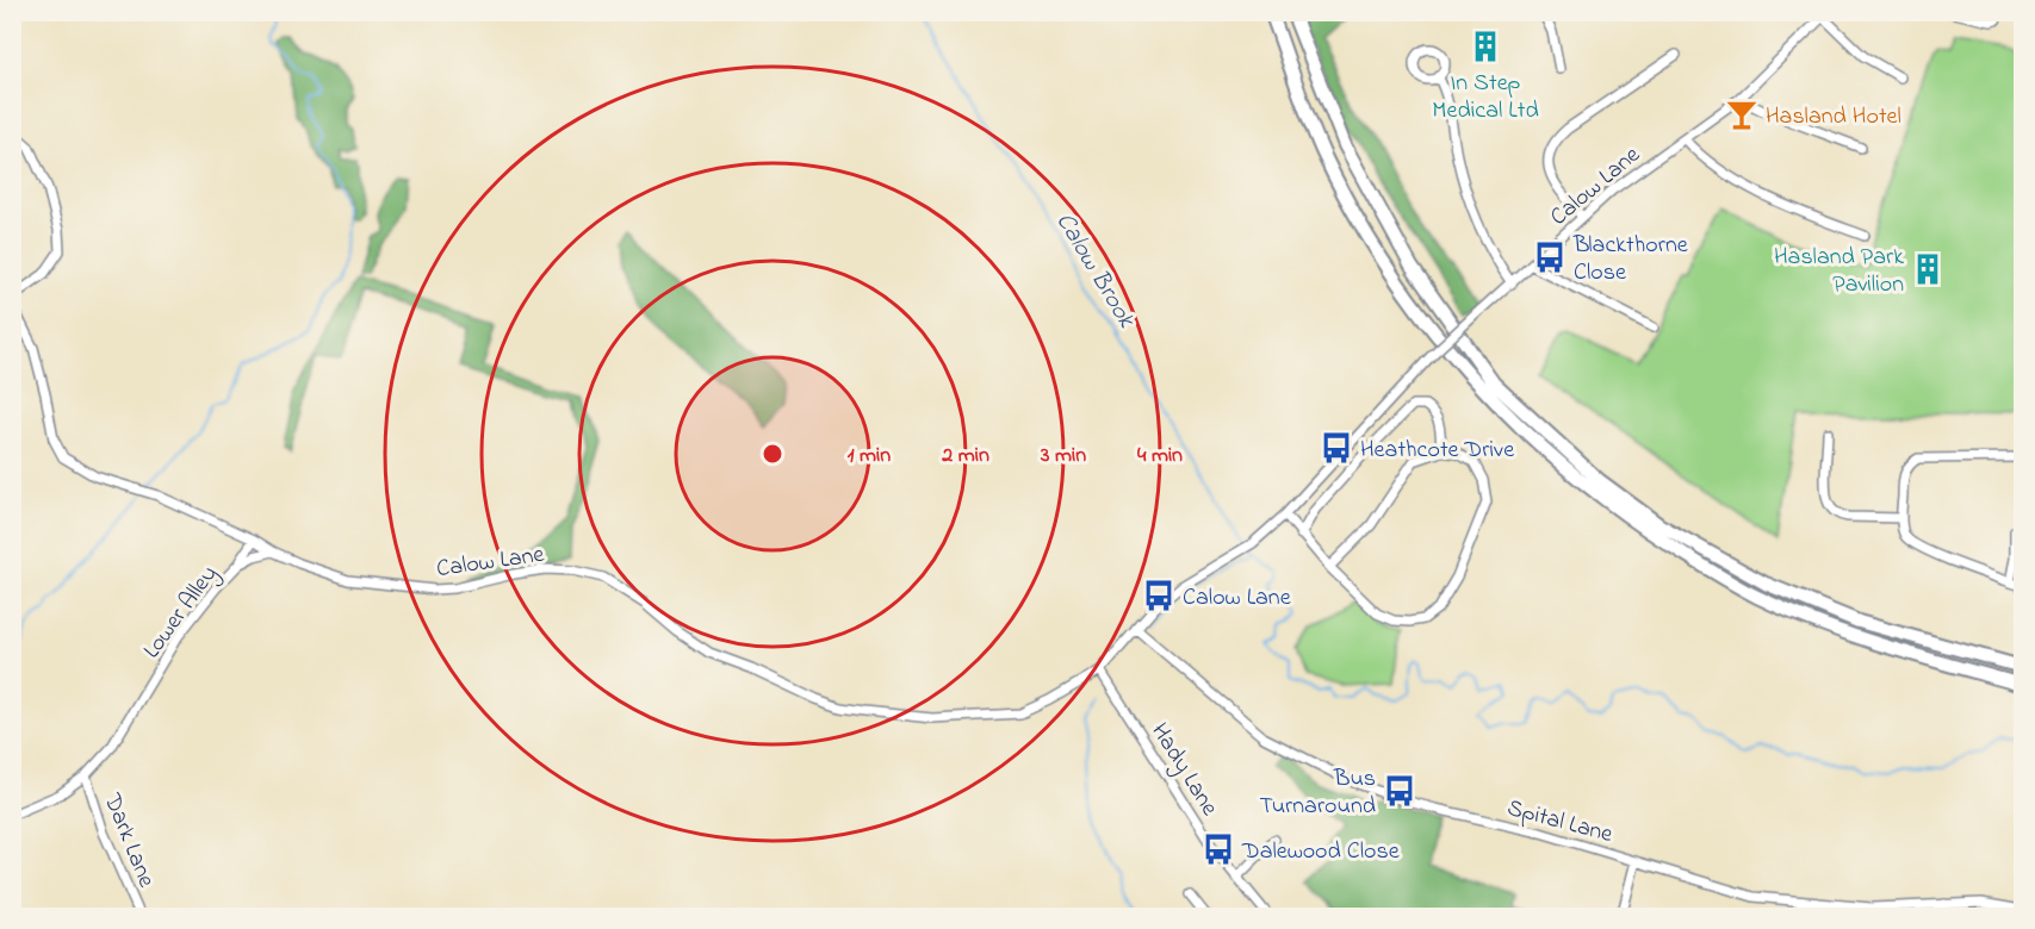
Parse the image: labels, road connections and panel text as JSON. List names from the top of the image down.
{
  "streets": {
    "street": [
      "Calow Lane",
      "Lower Alley",
      "Hady Lane",
      "Spital Lane",
      "Dark Lane"
    ]
  },
  "crossings": [
    ["Calow Lane", "Lower Alley"],
    ["Calow Lane", "Hady Lane"],
    ["Calow Lane", "Spital Lane"],
    ["Lower Alley", "Dark Lane"]
  ],
  "water": ["Calow Brook"],
  "places": {
    "building": ["In Step Medical Ltd", "Hasland Park Pavilion"],
    "bar": ["Hasland Hotel"],
    "bus stop": [
      "Blackthorne Close",
      "Heathcote Drive",
      "Calow Lane",
      "Bus Turnaround",
      "Dalewood Close"
    ]
  },
  "rings": [
    "1 min",
    "2 min",
    "3 min",
    "4 min"
  ]
}
